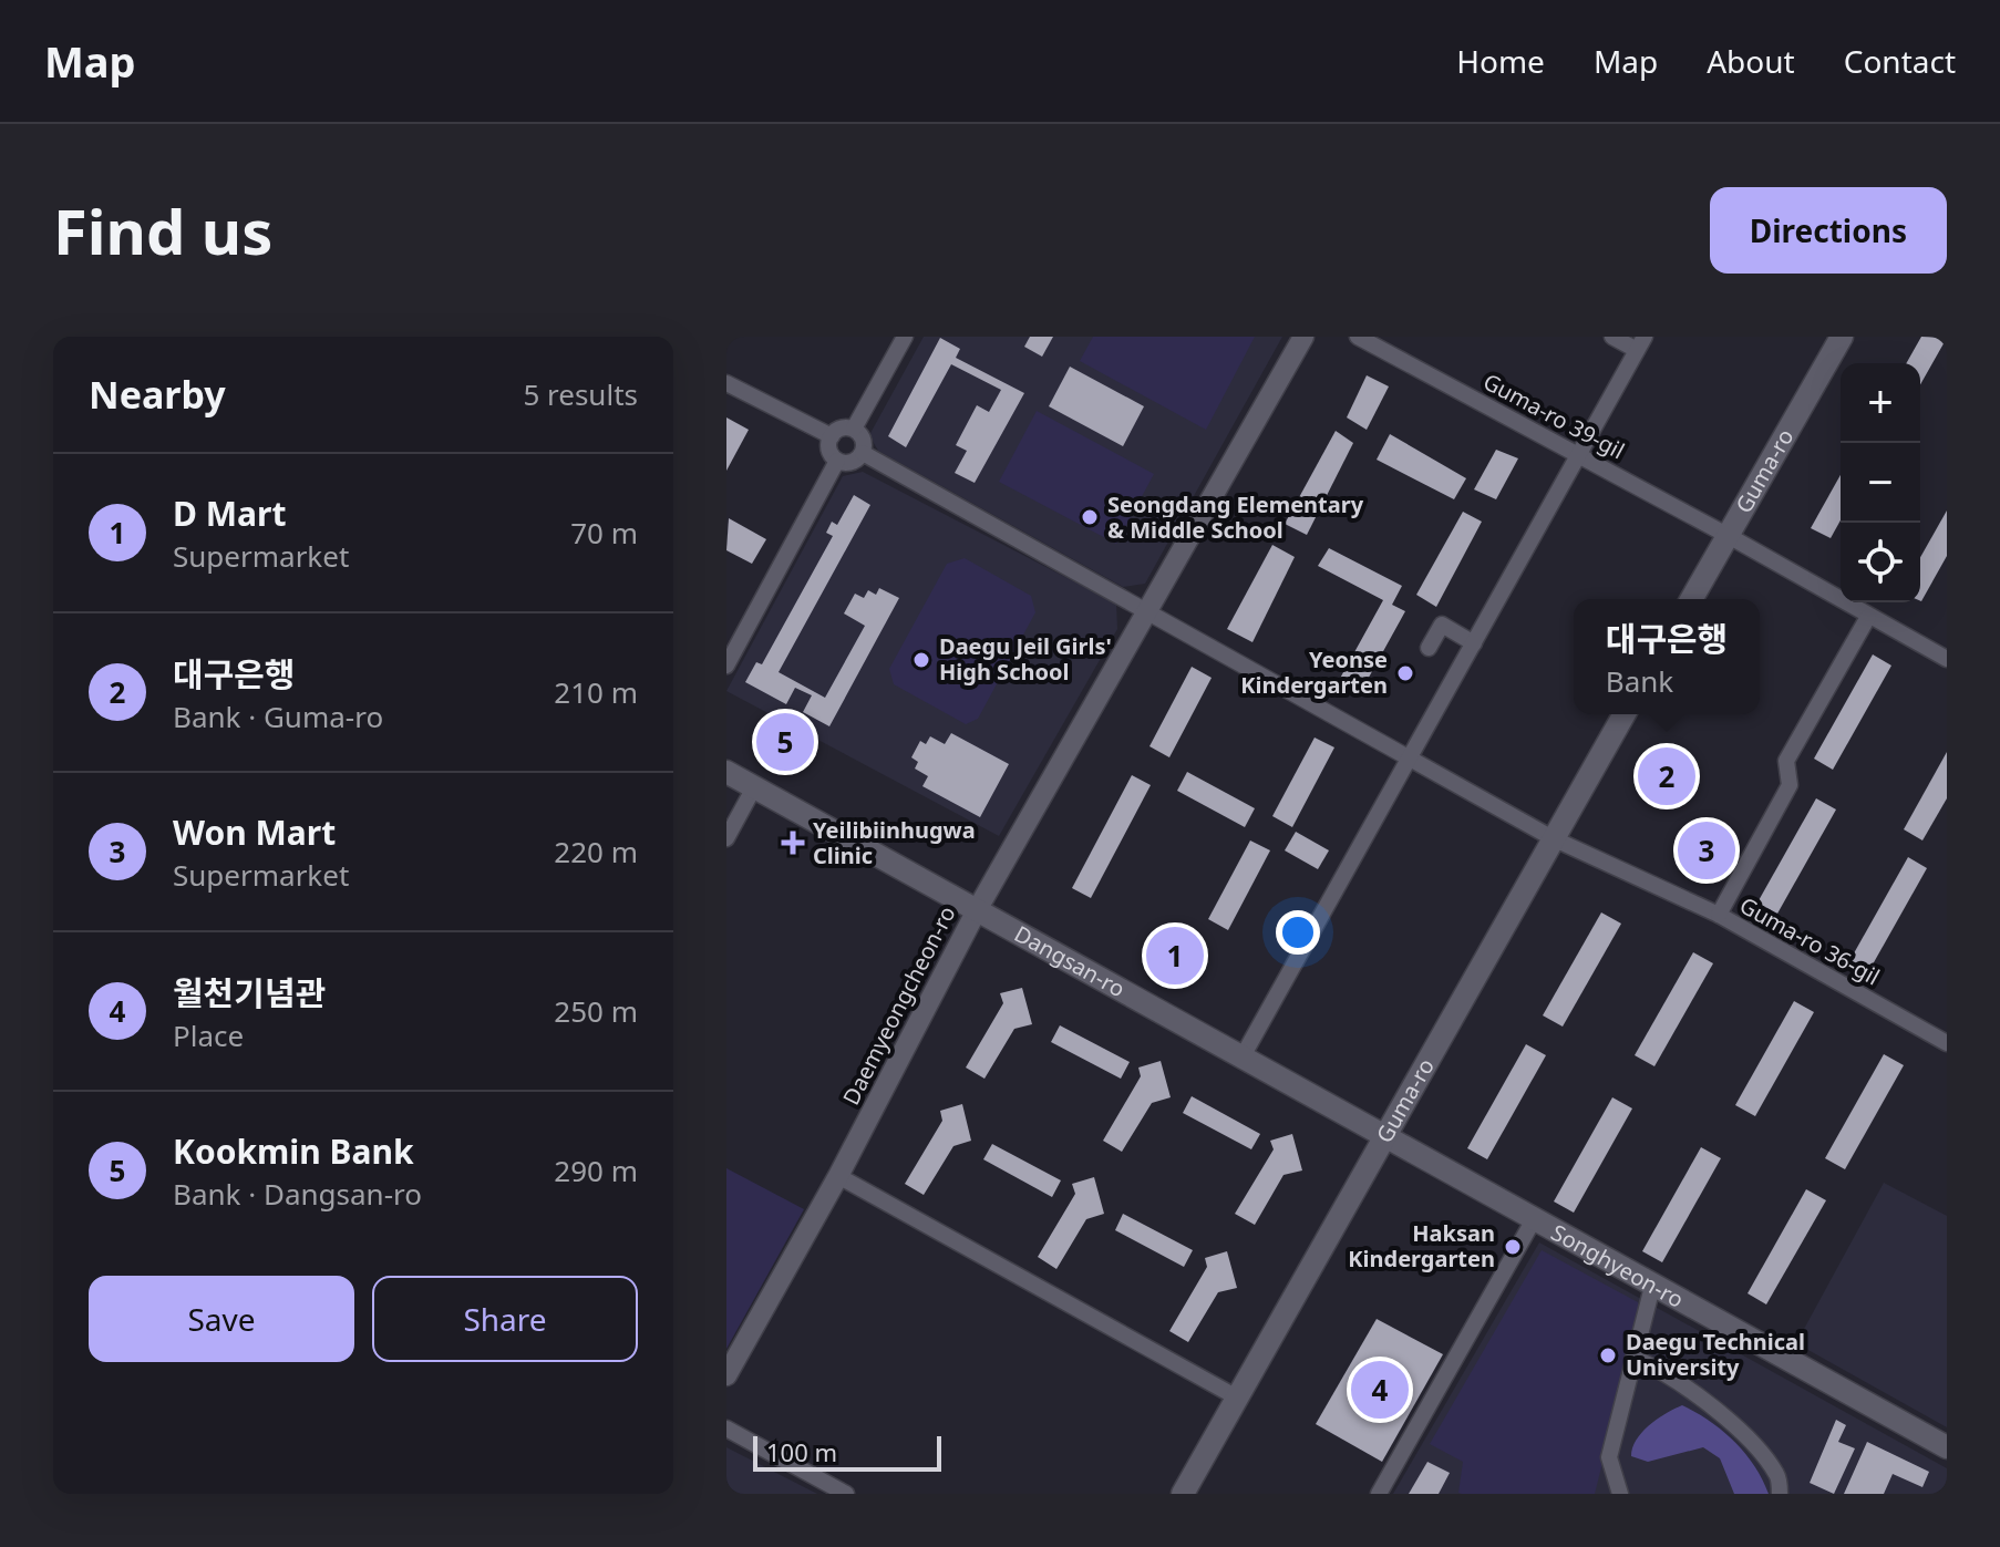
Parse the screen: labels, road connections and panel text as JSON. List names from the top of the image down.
{
  "streets": {
    "main road": ["Guma-ro", "Dangsan-ro", "Songhyeon-ro"],
    "street": ["Guma-ro 39-gil", "Guma-ro 36-gil", "Daemyeongcheon-ro"]
  },
  "crossings": [
    ["Guma-ro 39-gil", "Guma-ro"],
    ["Guma-ro", "Guma-ro 36-gil"],
    ["Guma-ro", "Dangsan-ro"],
    ["Guma-ro", "Songhyeon-ro"],
    ["Guma-ro 36-gil", "Daemyeongcheon-ro"],
    ["Dangsan-ro", "Daemyeongcheon-ro"],
    ["Dangsan-ro", "Songhyeon-ro"]
  ],
  "places": {
    "other": [
      "Seongdang Elementary & Middle School",
      "Daegu Jeil Girls' High School",
      "Yeonse Kindergarten",
      "Haksan Kindergarten",
      "Daegu Technical University"
    ],
    "health": ["Yeilibiinhugwa Clinic"]
  },
  "scale_bar": "100 m",
  "page": {
    "header": "Map",
    "nav": [
      "Home",
      "Map",
      "About",
      "Contact"
    ],
    "buttons": [
      "Directions",
      ["Save", "Share"]
    ],
    "title": "Find us",
    "heading": ["Nearby", "5 results"],
    "map_buttons": ["+", "−"],
    "list": [
      {
        "mark": "1",
        "name": "D Mart",
        "note": "Supermarket",
        "value": "70 m"
      },
      {
        "mark": "2",
        "name": "대구은행",
        "note": "Bank · Guma-ro",
        "value": "210 m"
      },
      {
        "mark": "3",
        "name": "Won Mart",
        "note": "Supermarket",
        "value": "220 m"
      },
      {
        "mark": "4",
        "name": "월천기념관",
        "note": "Place",
        "value": "250 m"
      },
      {
        "mark": "5",
        "name": "Kookmin Bank",
        "note": "Bank · Dangsan-ro",
        "value": "290 m"
      }
    ],
    "popup": ["대구은행", "Bank"],
    "pins": [
      "5",
      "2",
      "3",
      "1",
      "4"
    ],
    "scale": "100 m"
  }
}
